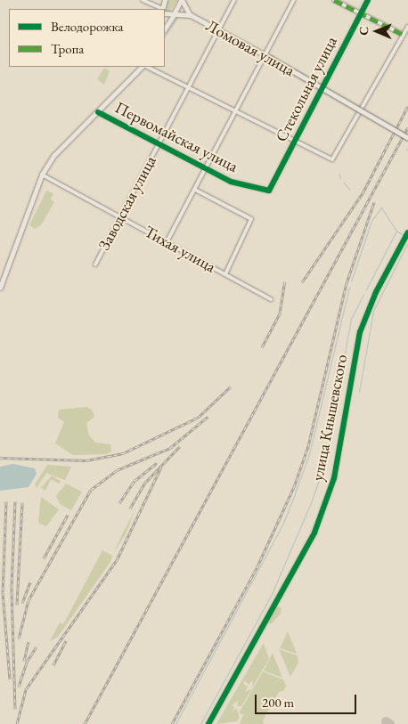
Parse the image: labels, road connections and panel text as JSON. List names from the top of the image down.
{
  "streets": {
    "main road": ["Ломовая улица"],
    "street": [
      "Стекольная улица",
      "Первомайская улица",
      "Заводская улица",
      "Тихая улица",
      "улица Кнышевского"
    ]
  },
  "crossings": [
    ["Ломовая улица", "Заводская улица"],
    ["Стекольная улица", "Первомайская улица"],
    ["Первомайская улица", "Заводская улица"],
    ["Заводская улица", "Тихая улица"]
  ],
  "legend": ["Велодорожка", "Тропа"],
  "scale_bar": "200 m",
  "north": "left"
}
